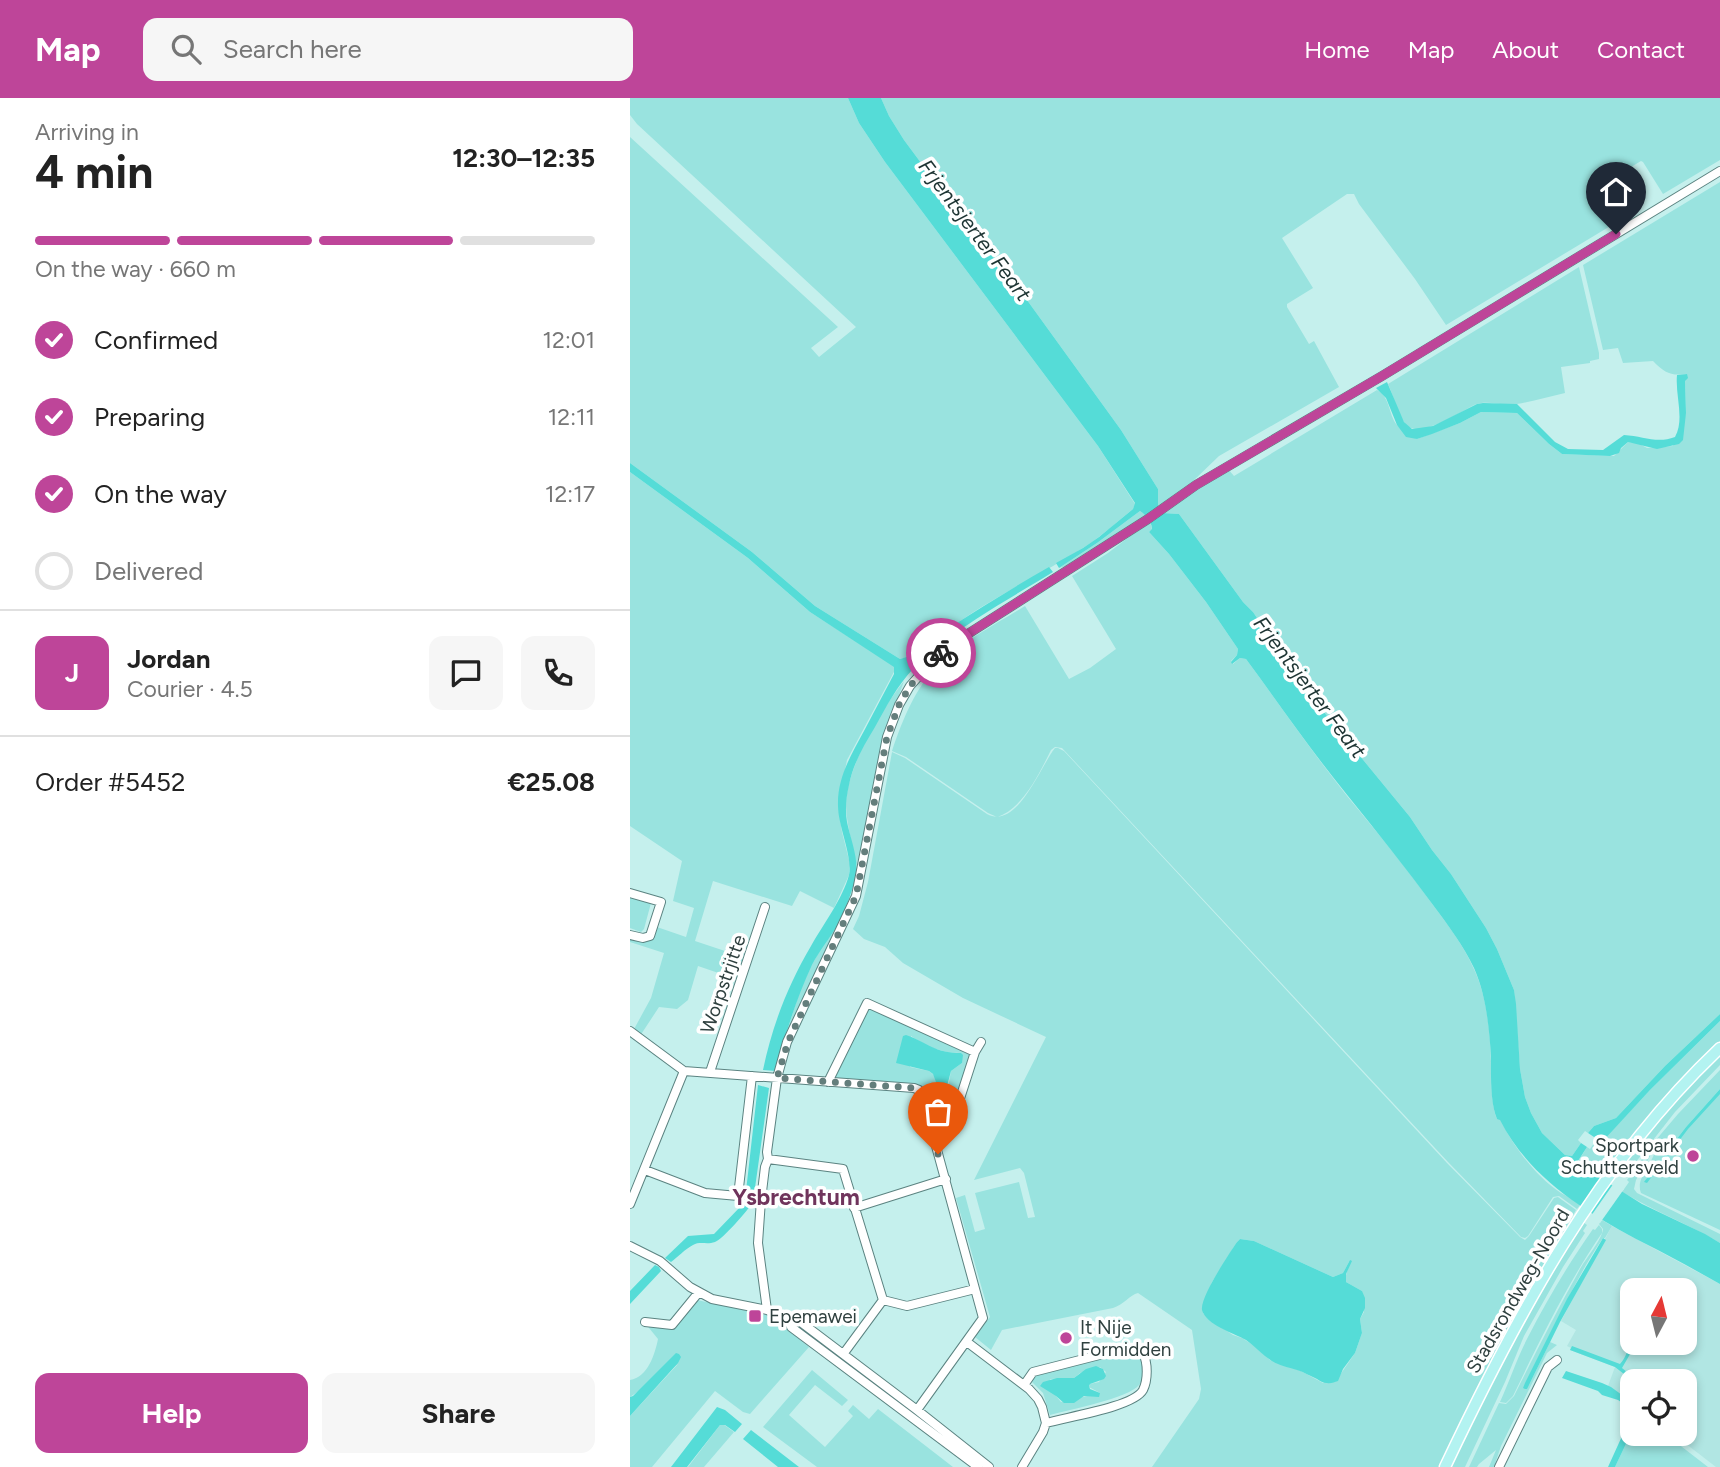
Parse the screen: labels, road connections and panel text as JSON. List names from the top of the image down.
{
  "streets": {
    "main road": ["Stadsrondweg-Noord"],
    "street": ["Worpstrjitte"]
  },
  "districts": ["Ysbrechtum"],
  "water": ["Frjentsjerter Feart"],
  "places": {
    "other": ["Sportpark Schuttersveld", "It Nije Formidden"],
    "transit": ["Epemawei"]
  },
  "north": "top",
  "page": {
    "header": "Map",
    "search": "Search here",
    "nav": [
      "Home",
      "Map",
      "About",
      "Contact"
    ],
    "heading": ["4 min", "Arriving in", "12:30–12:35"],
    "panel": [
      "Jordan",
      "Courier · 4.5",
      "Order #5452",
      "€25.08"
    ],
    "bar": "On the way · 660 m",
    "list": [
      ["Confirmed", "12:01"],
      ["Preparing", "12:11"],
      ["On the way", "12:17"],
      "Delivered"
    ],
    "round": "J",
    "buttons": ["Help", "Share"]
  }
}
